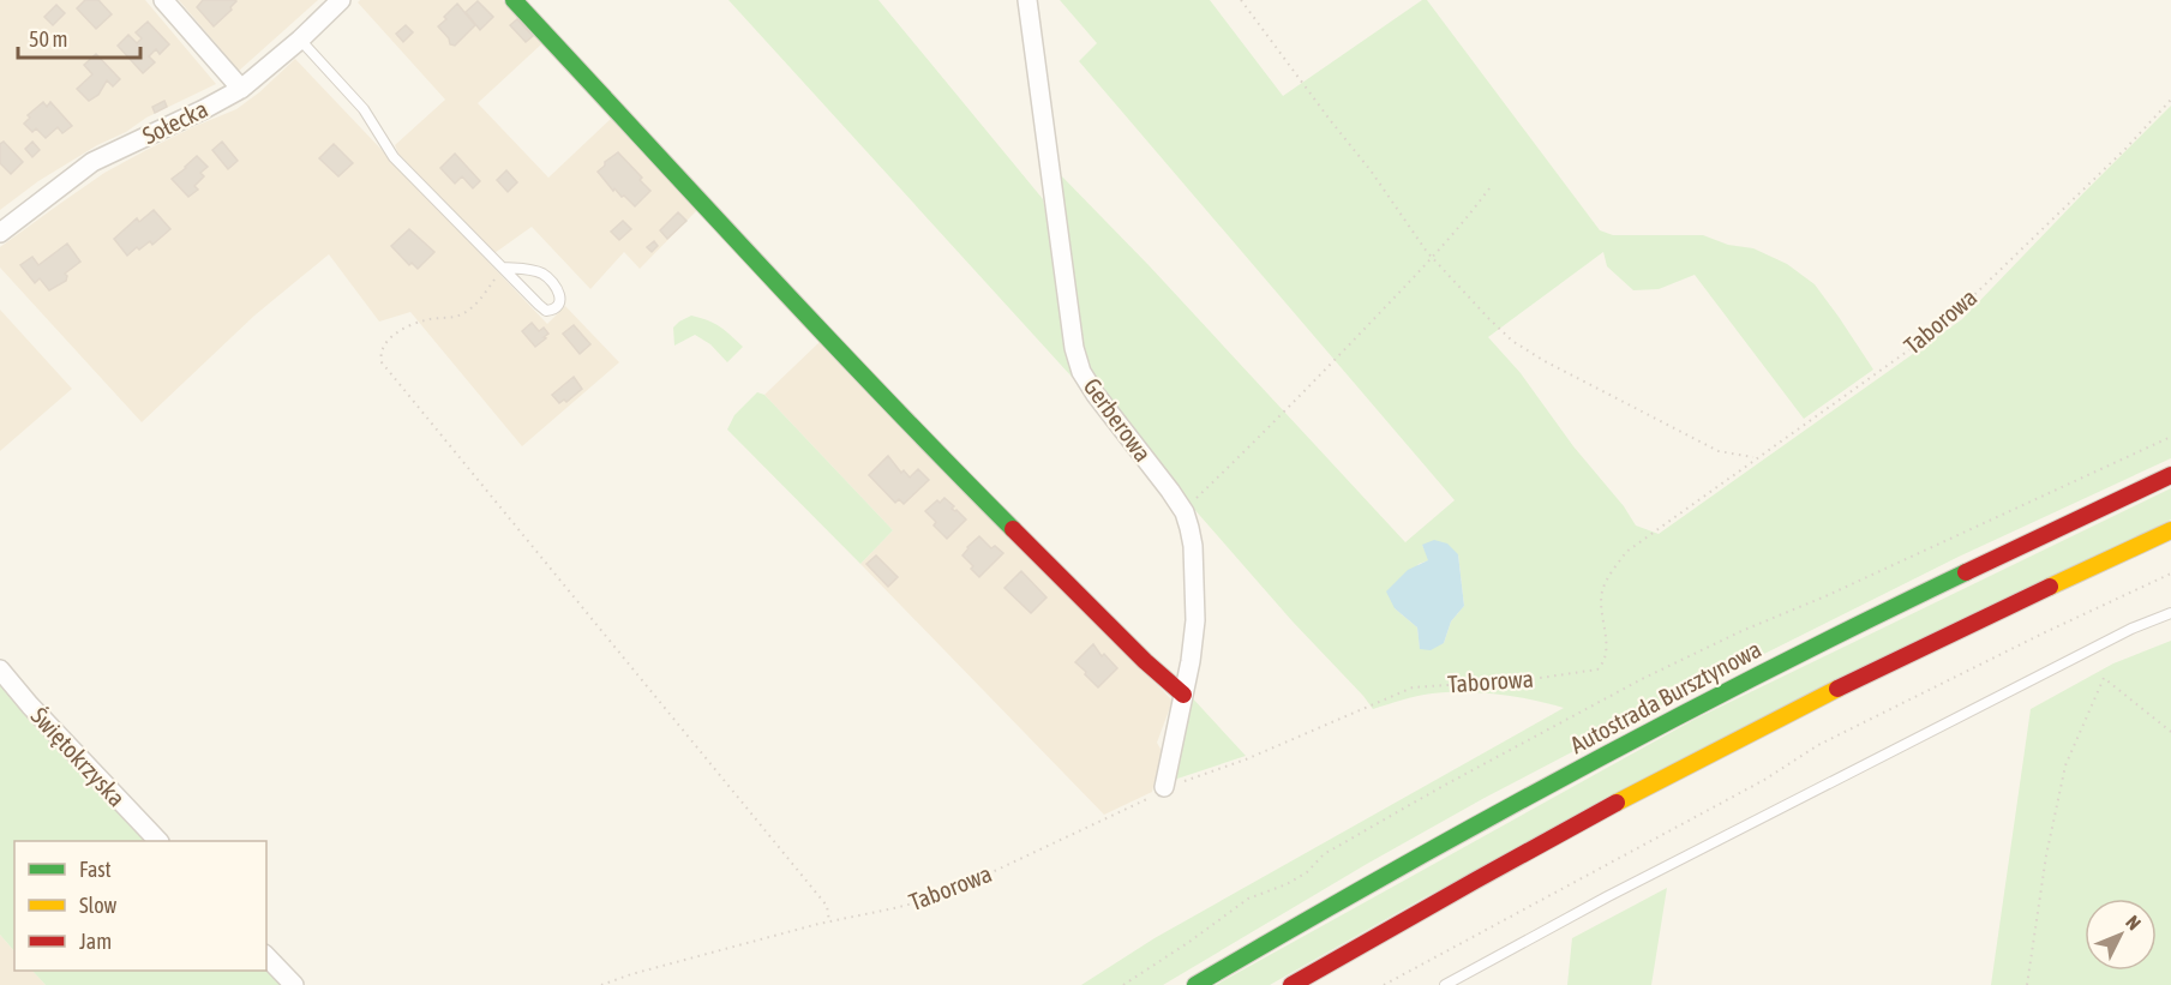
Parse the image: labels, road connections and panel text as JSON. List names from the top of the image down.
{
  "streets": {
    "main road": ["Autostrada Bursztynowa"],
    "street": ["Sołecka", "Gerberowa", "Świętokrzyska"],
    "path": ["Taborowa"]
  },
  "crossings": [
    ["Taborowa", "Gerberowa"]
  ],
  "legend": ["Fast", "Slow", "Jam"],
  "scale_bar": "50 m",
  "north": "top right"
}
